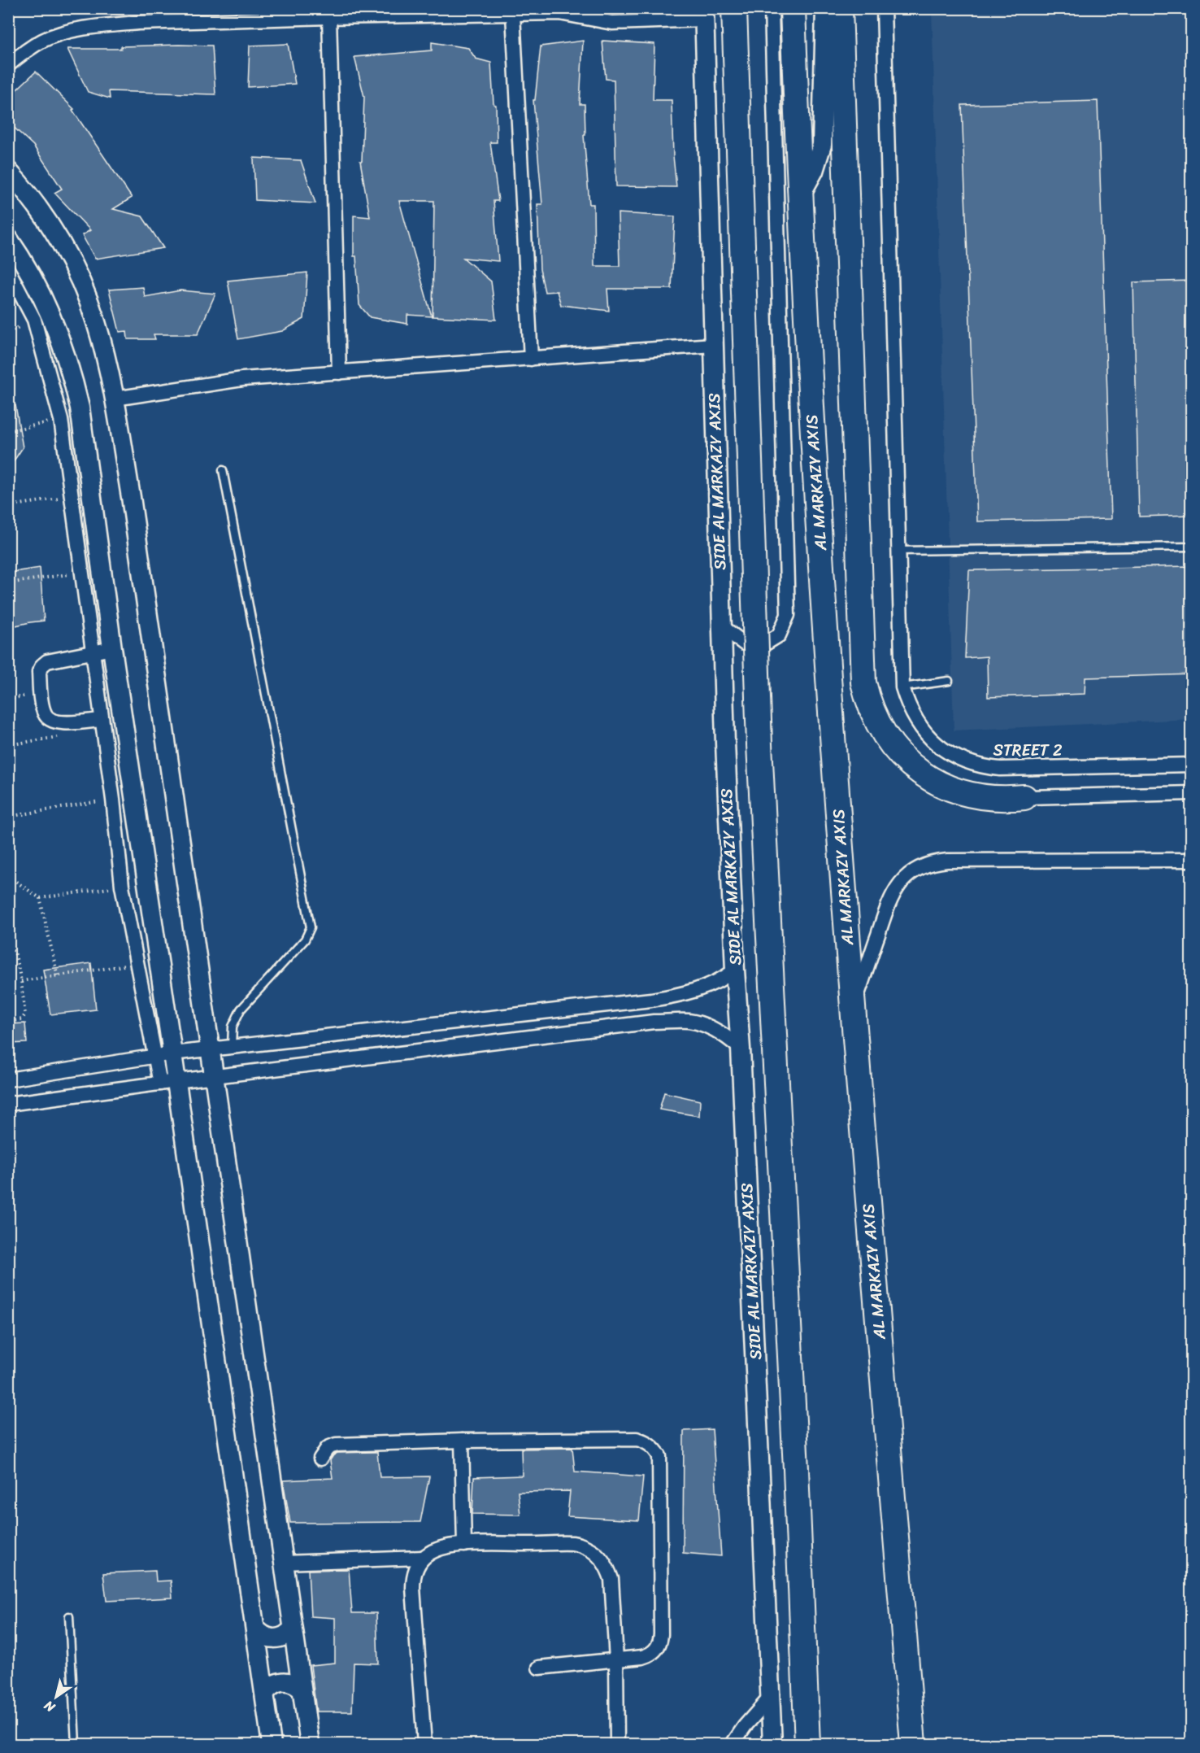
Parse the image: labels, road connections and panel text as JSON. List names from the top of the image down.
{
  "streets": {
    "highway": ["AL MARKAZY AXIS"],
    "street": ["SIDE AL MARKAZY AXIS", "STREET 2"]
  },
  "north": "bottom left"
}
